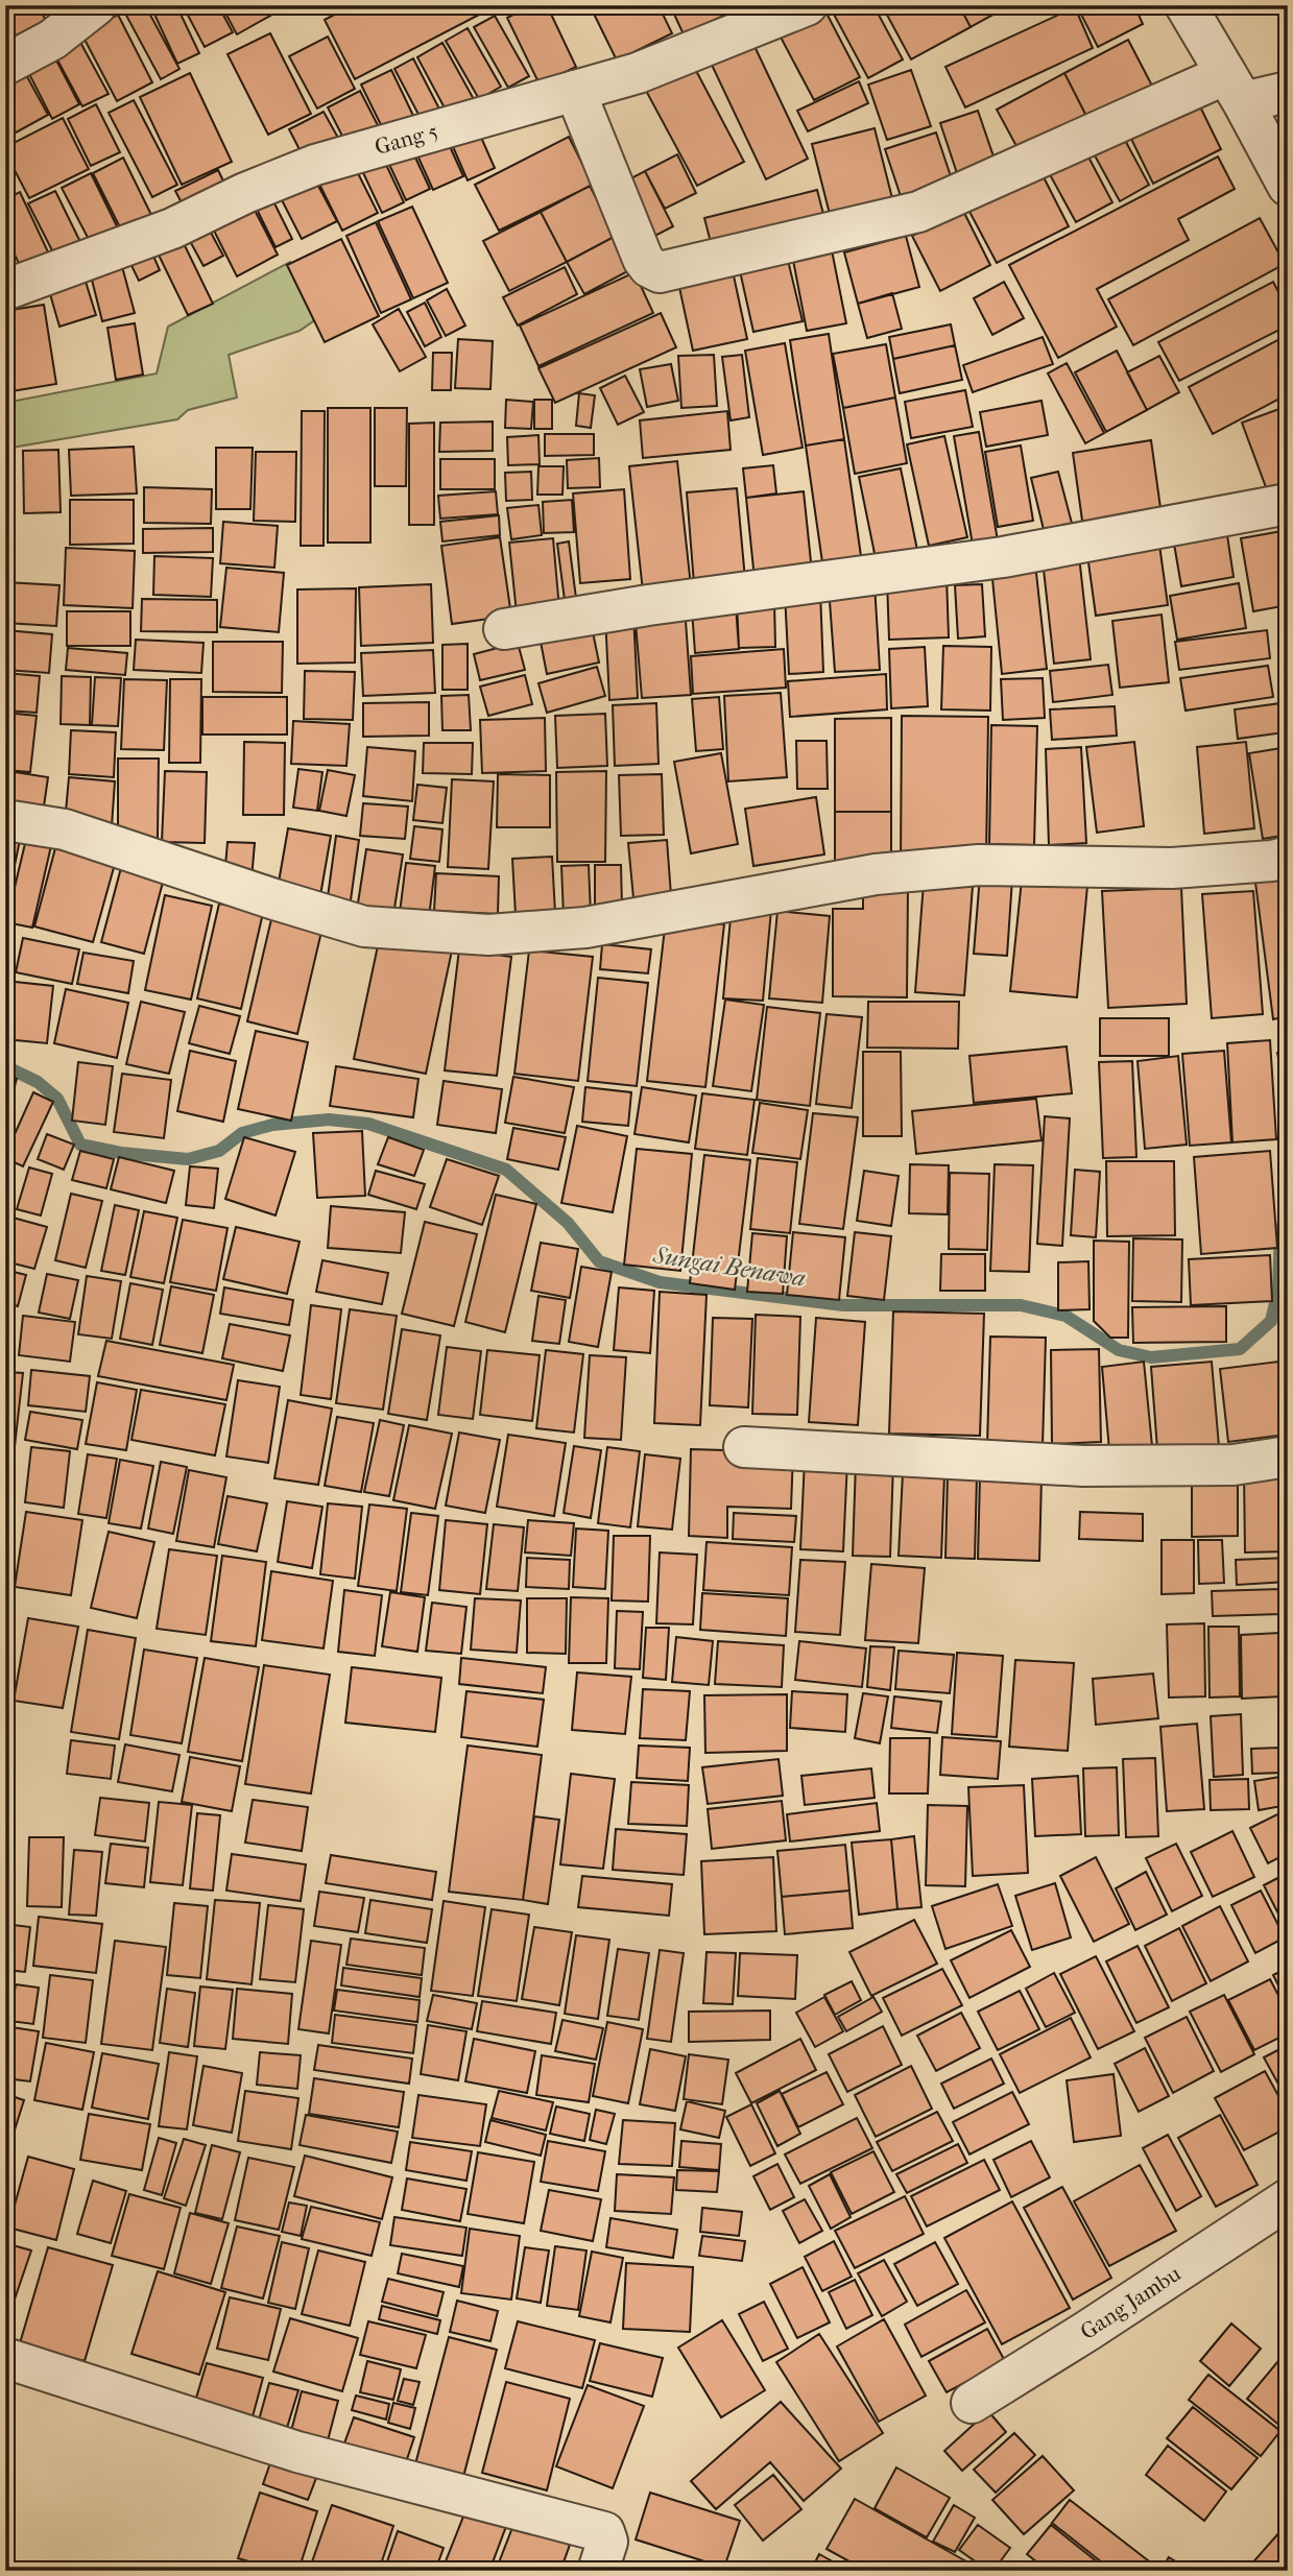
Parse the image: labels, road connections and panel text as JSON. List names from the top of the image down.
{
  "streets": {
    "street": ["Gang 5", "Gang Jambu"]
  },
  "water": ["Sungai Benawa"]
}
